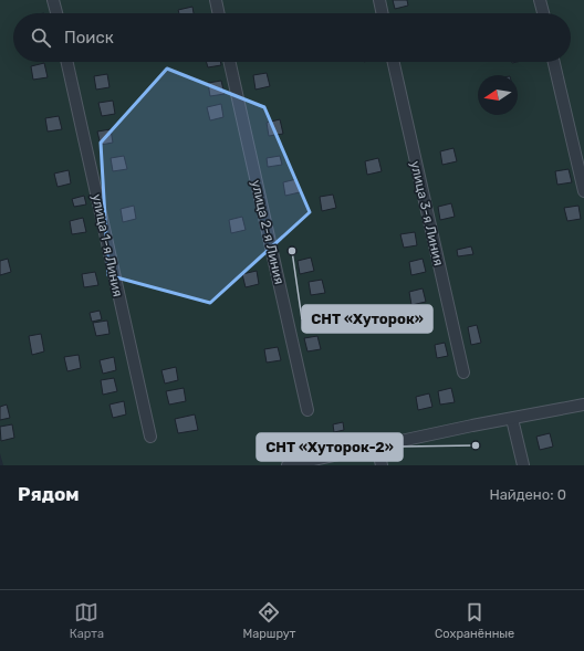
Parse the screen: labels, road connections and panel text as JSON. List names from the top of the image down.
{
  "streets": {
    "street": ["улица 3-я Линия", "улица 2-я Линия", "улица 1-я Линия"]
  },
  "places": ["СНТ «Хуторок»", "СНТ «Хуторок-2»"],
  "north": "left",
  "page": {
    "search": "Поиск",
    "heading": ["Рядом", "Найдено: 0"],
    "nav": ["Карта", "Маршрут", "Сохранённые"]
  }
}
